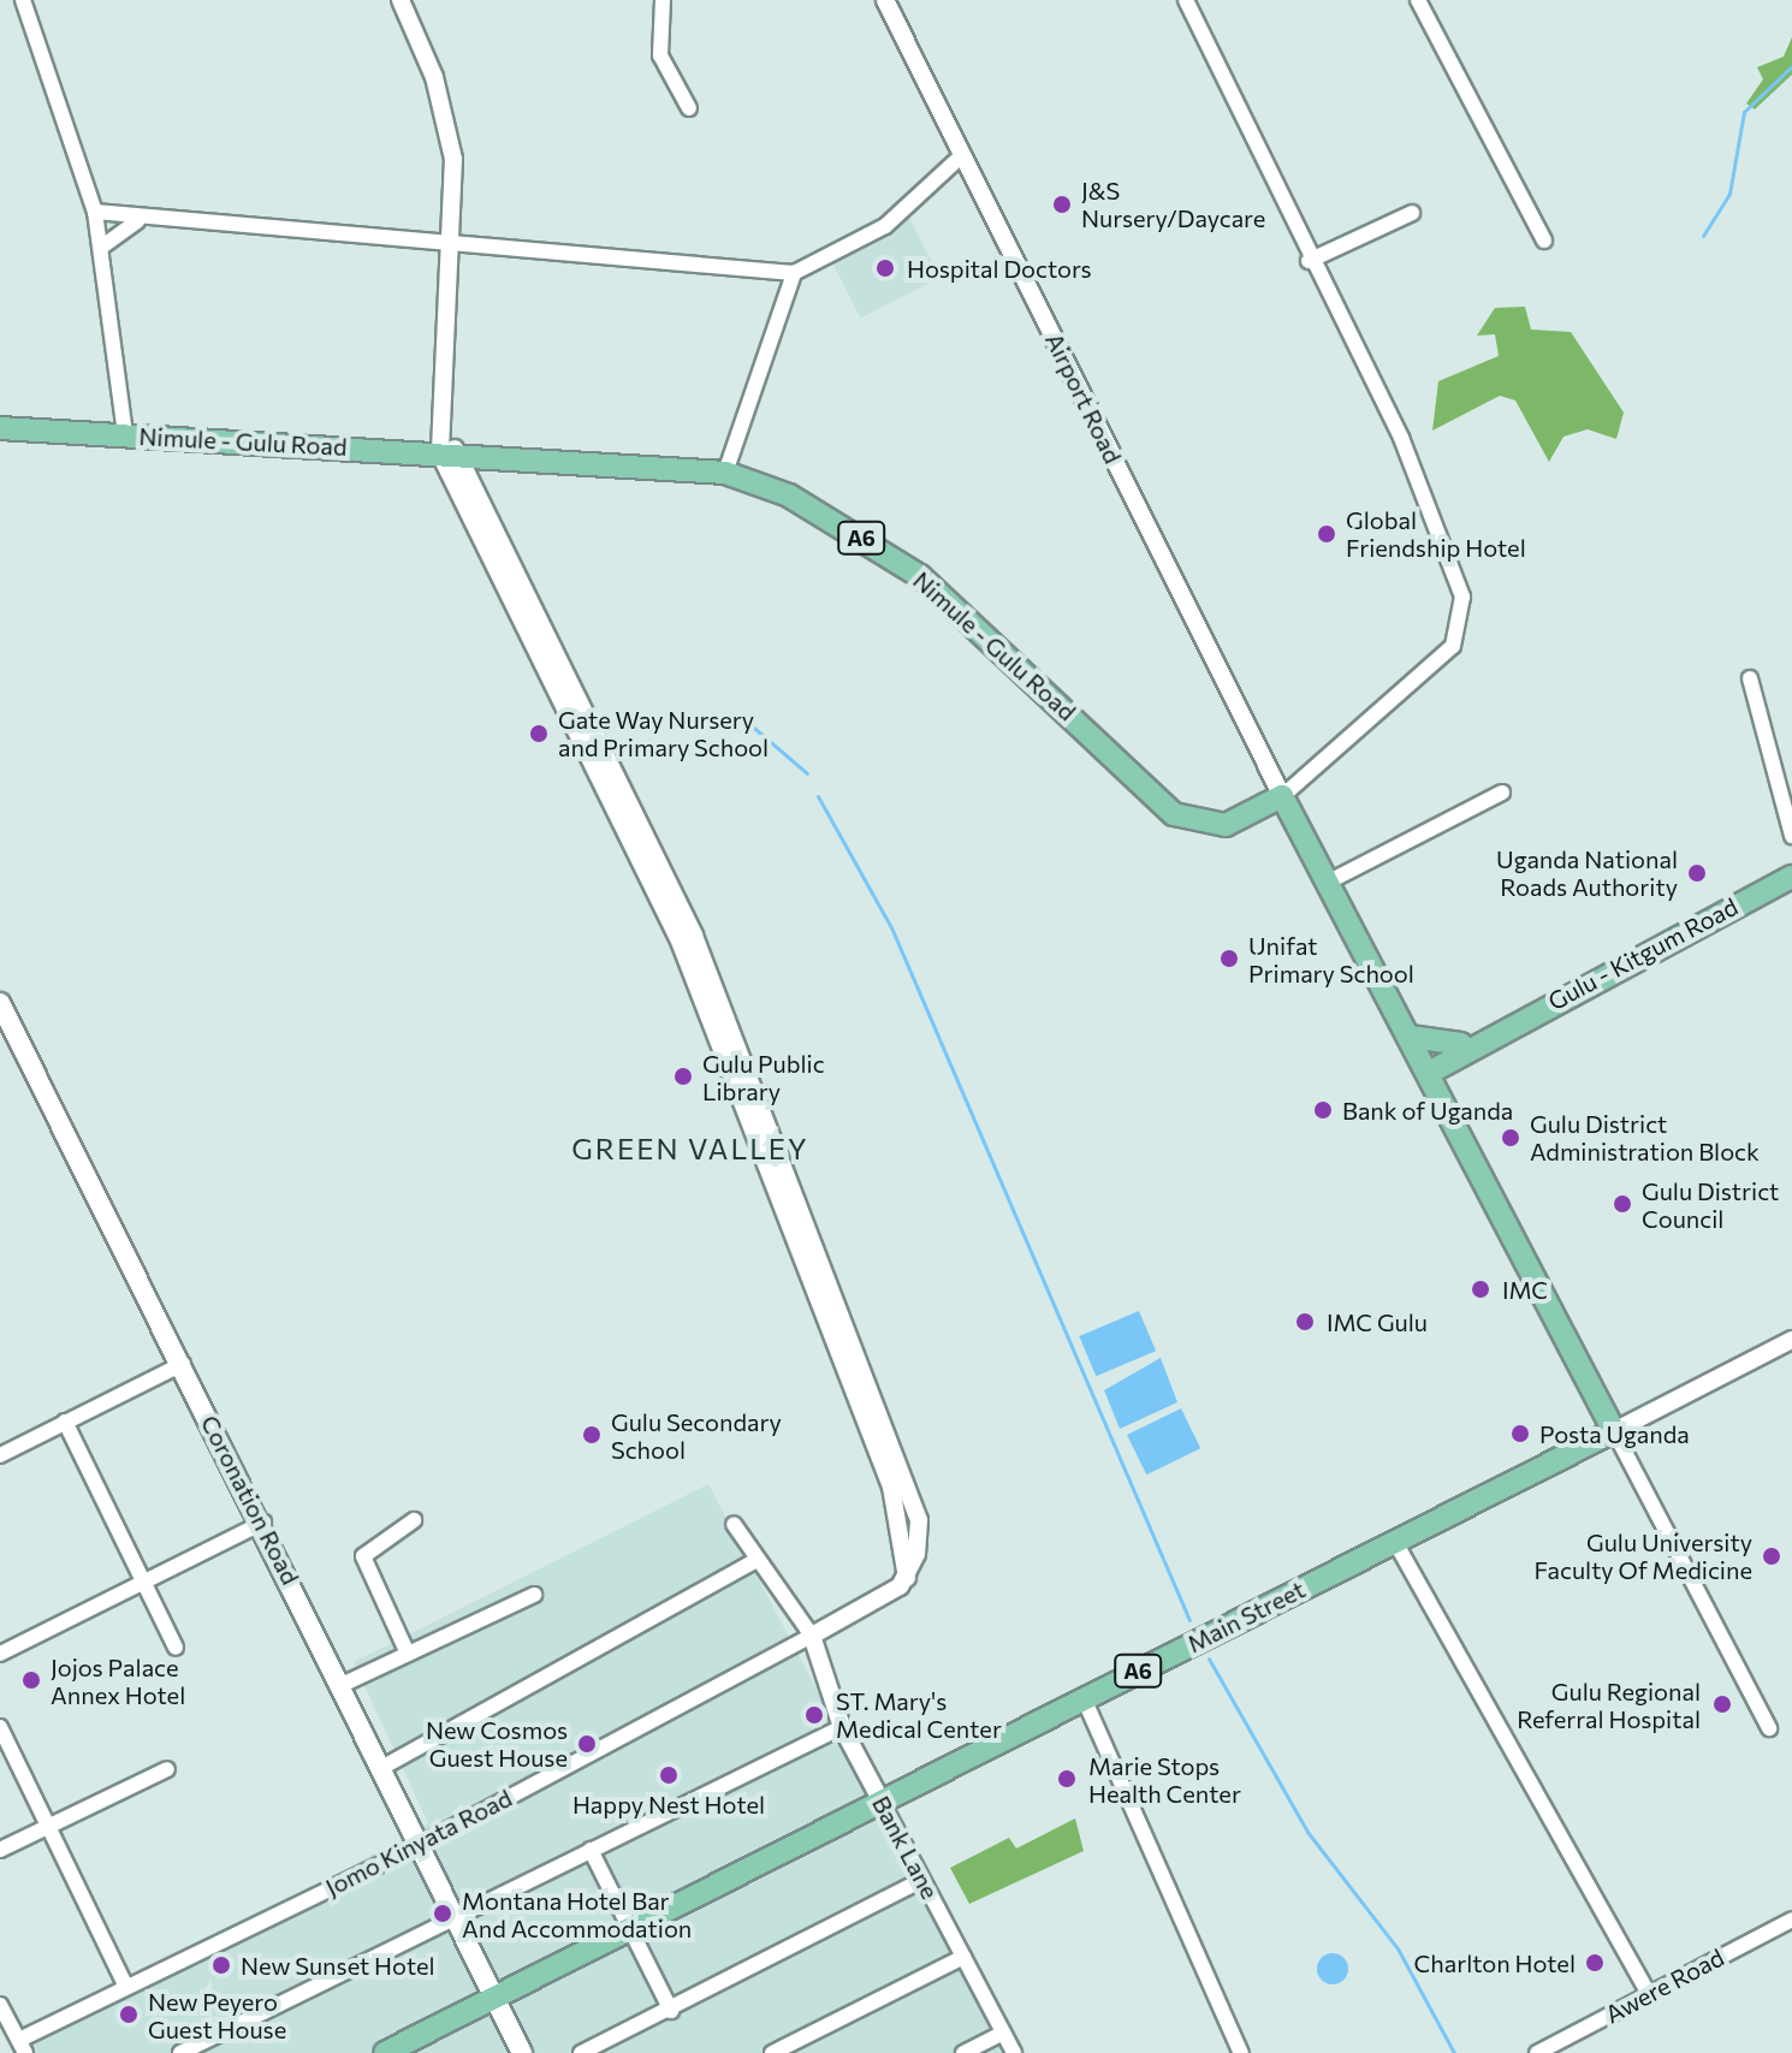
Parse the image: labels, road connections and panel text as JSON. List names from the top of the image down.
{
  "streets": {
    "main road": [
      "Nimule - Gulu Road",
      "A6",
      "Gulu - Kitgum Road",
      "Coronation Road",
      "Main Street"
    ],
    "street": [
      "Airport Road",
      "Jomo Kinyata Road",
      "Bank Lane",
      "Awere Road"
    ]
  },
  "crossings": [
    ["Airport Road", "Nimule - Gulu Road"],
    ["A6", "Coronation Road"],
    ["A6", "Main Street"],
    ["Coronation Road", "Main Street"],
    ["Coronation Road", "Jomo Kinyata Road"],
    ["Main Street", "Bank Lane"],
    ["Jomo Kinyata Road", "Bank Lane"]
  ],
  "districts": ["GREEN VALLEY"],
  "places": [
    "J&S Nursery/Daycare",
    "Hospital Doctors",
    "Global Friendship Hotel",
    "Gate Way Nursery and Primary School",
    "Uganda National Roads Authority",
    "Unifat Primary School",
    "Gulu Public Library",
    "Bank of Uganda",
    "Gulu District Administration Block",
    "Gulu District Council",
    "IMC",
    "IMC Gulu",
    "Posta Uganda",
    "Gulu Secondary School",
    "Gulu University Faculty Of Medicine",
    "Jojos Palace Annex Hotel",
    "Gulu Regional Referral Hospital",
    "ST. Mary's Medical Center",
    "New Cosmos Guest House",
    "Happy Nest Hotel",
    "Marie Stops Health Center",
    "Montana Hotel Bar And Accommodation",
    "Charlton Hotel",
    "New Sunset Hotel",
    "New Peyero Guest House"
  ]
}
